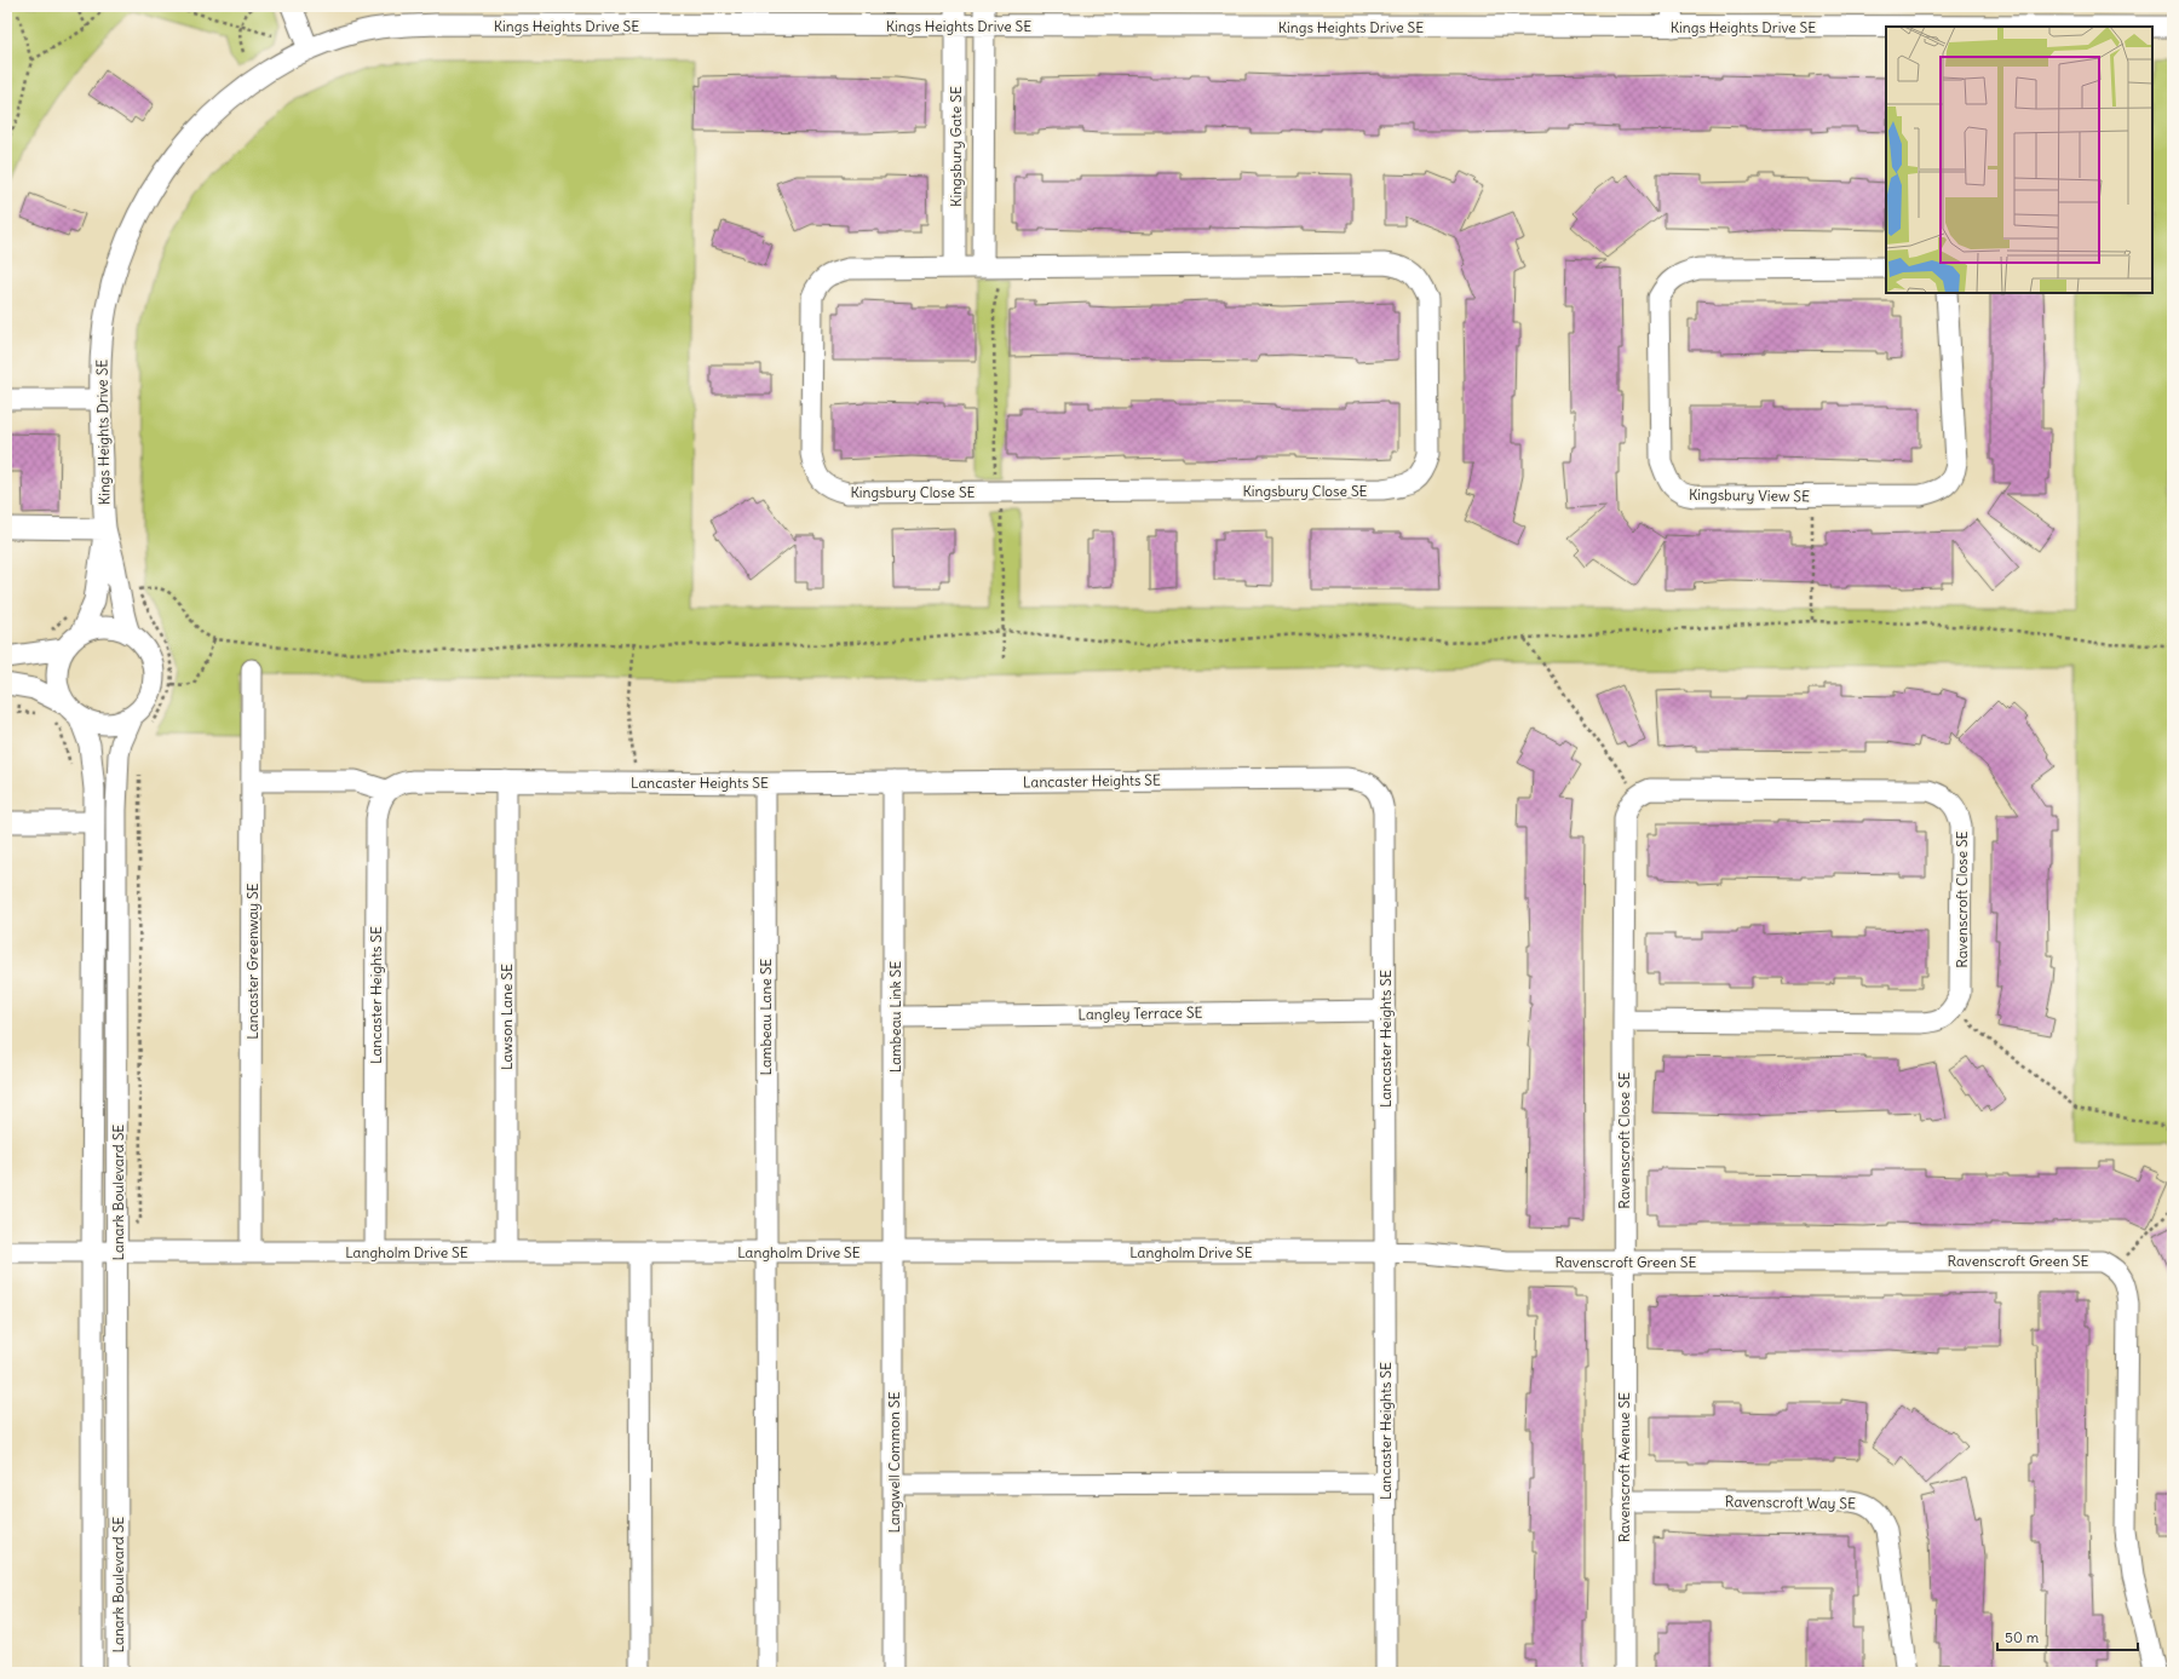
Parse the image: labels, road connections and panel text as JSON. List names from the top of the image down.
{
  "streets": {
    "street": [
      "Kings Heights Drive SE",
      "Kingsbury Gate SE",
      "Kingsbury Close SE",
      "Kingsbury View SE",
      "Lancaster Heights SE",
      "Ravenscroft Close SE",
      "Lancaster Greenway SE",
      "Langley Terrace SE",
      "Lawson Lane SE",
      "Lambeau Lane SE",
      "Lambeau Link SE",
      "Lanark Boulevard SE",
      "Langholm Drive SE",
      "Ravenscroft Green SE",
      "Langwell Common SE",
      "Ravenscroft Avenue SE",
      "Ravenscroft Way SE"
    ]
  },
  "crossings": [
    ["Kings Heights Drive SE", "Kingsbury Gate SE"],
    ["Kings Heights Drive SE", "Lanark Boulevard SE"],
    ["Kingsbury Gate SE", "Kingsbury Close SE"],
    ["Lancaster Heights SE", "Langley Terrace SE"],
    ["Lancaster Heights SE", "Lawson Lane SE"],
    ["Lancaster Heights SE", "Lambeau Lane SE"],
    ["Lancaster Heights SE", "Lambeau Link SE"],
    ["Lancaster Heights SE", "Langholm Drive SE"],
    ["Ravenscroft Close SE", "Ravenscroft Green SE"],
    ["Ravenscroft Close SE", "Ravenscroft Avenue SE"],
    ["Lancaster Greenway SE", "Langholm Drive SE"],
    ["Langley Terrace SE", "Lambeau Link SE"],
    ["Lawson Lane SE", "Langholm Drive SE"],
    ["Lambeau Lane SE", "Langholm Drive SE"],
    ["Lambeau Link SE", "Langholm Drive SE"],
    ["Lambeau Link SE", "Langwell Common SE"],
    ["Lanark Boulevard SE", "Langholm Drive SE"],
    ["Langholm Drive SE", "Ravenscroft Green SE"],
    ["Langholm Drive SE", "Langwell Common SE"],
    ["Ravenscroft Green SE", "Ravenscroft Avenue SE"],
    ["Ravenscroft Avenue SE", "Ravenscroft Way SE"]
  ],
  "scale_bar": "50 m"
}
